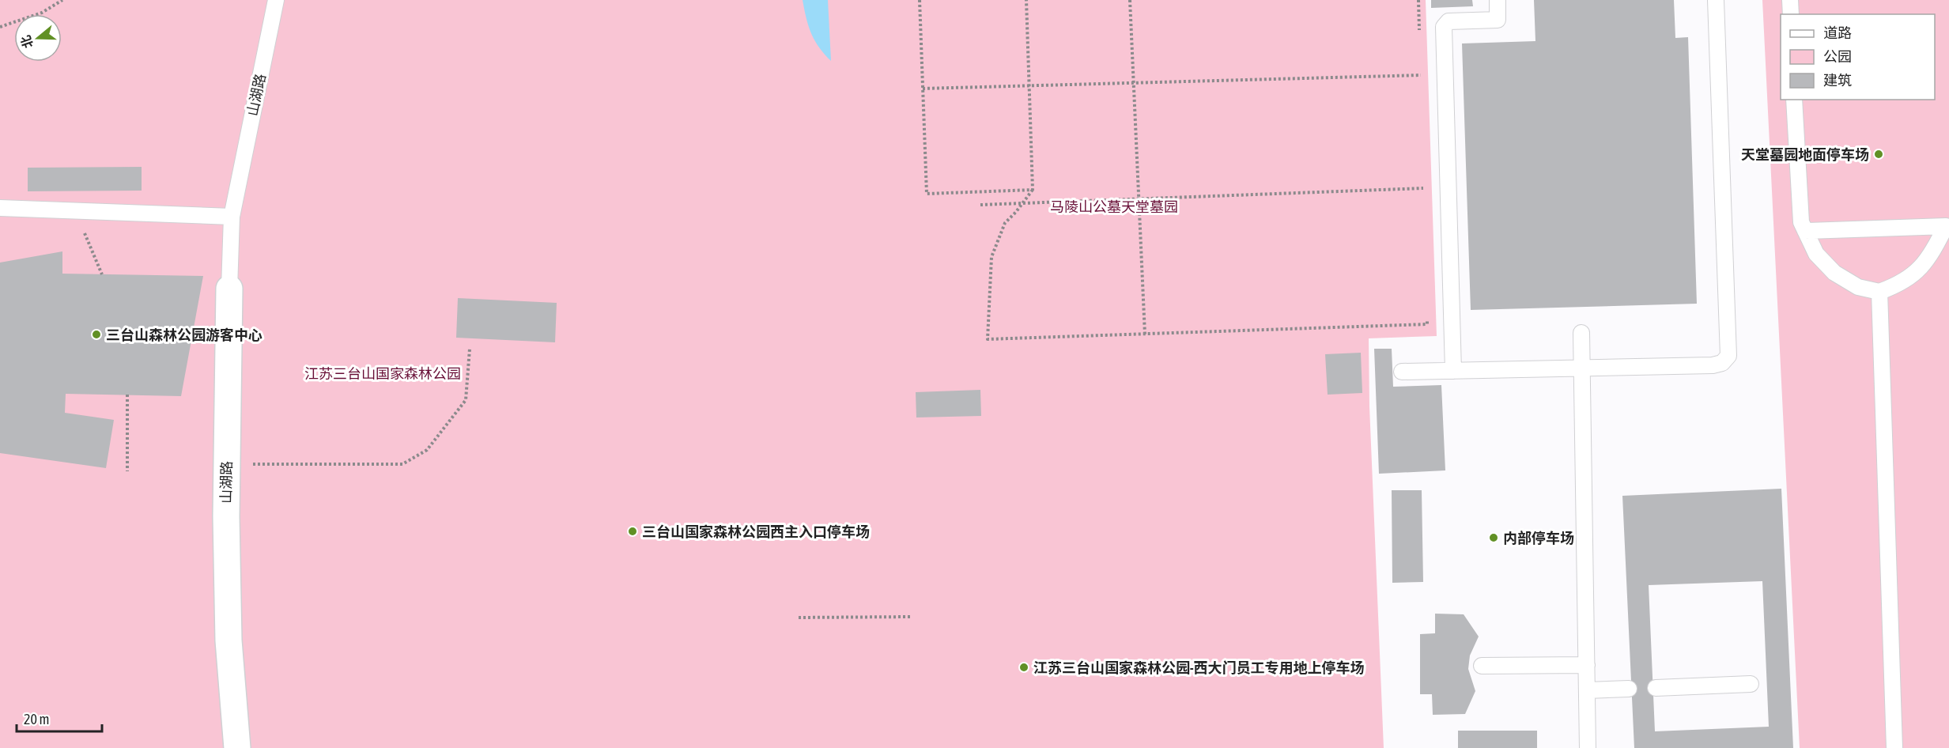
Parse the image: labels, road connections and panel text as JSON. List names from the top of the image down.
{
  "streets": {
    "street": ["山湖路"]
  },
  "parks": ["马陵山公墓天堂墓园", "江苏三台山国家森林公园"],
  "places": [
    "天堂墓园地面停车场",
    "三台山森林公园游客中心",
    "三台山国家森林公园西主入口停车场",
    "内部停车场",
    "江苏三台山国家森林公园-西大门员工专用地上停车场"
  ],
  "legend": ["道路", "公园", "建筑"],
  "scale_bar": "20 m",
  "north": "left"
}
